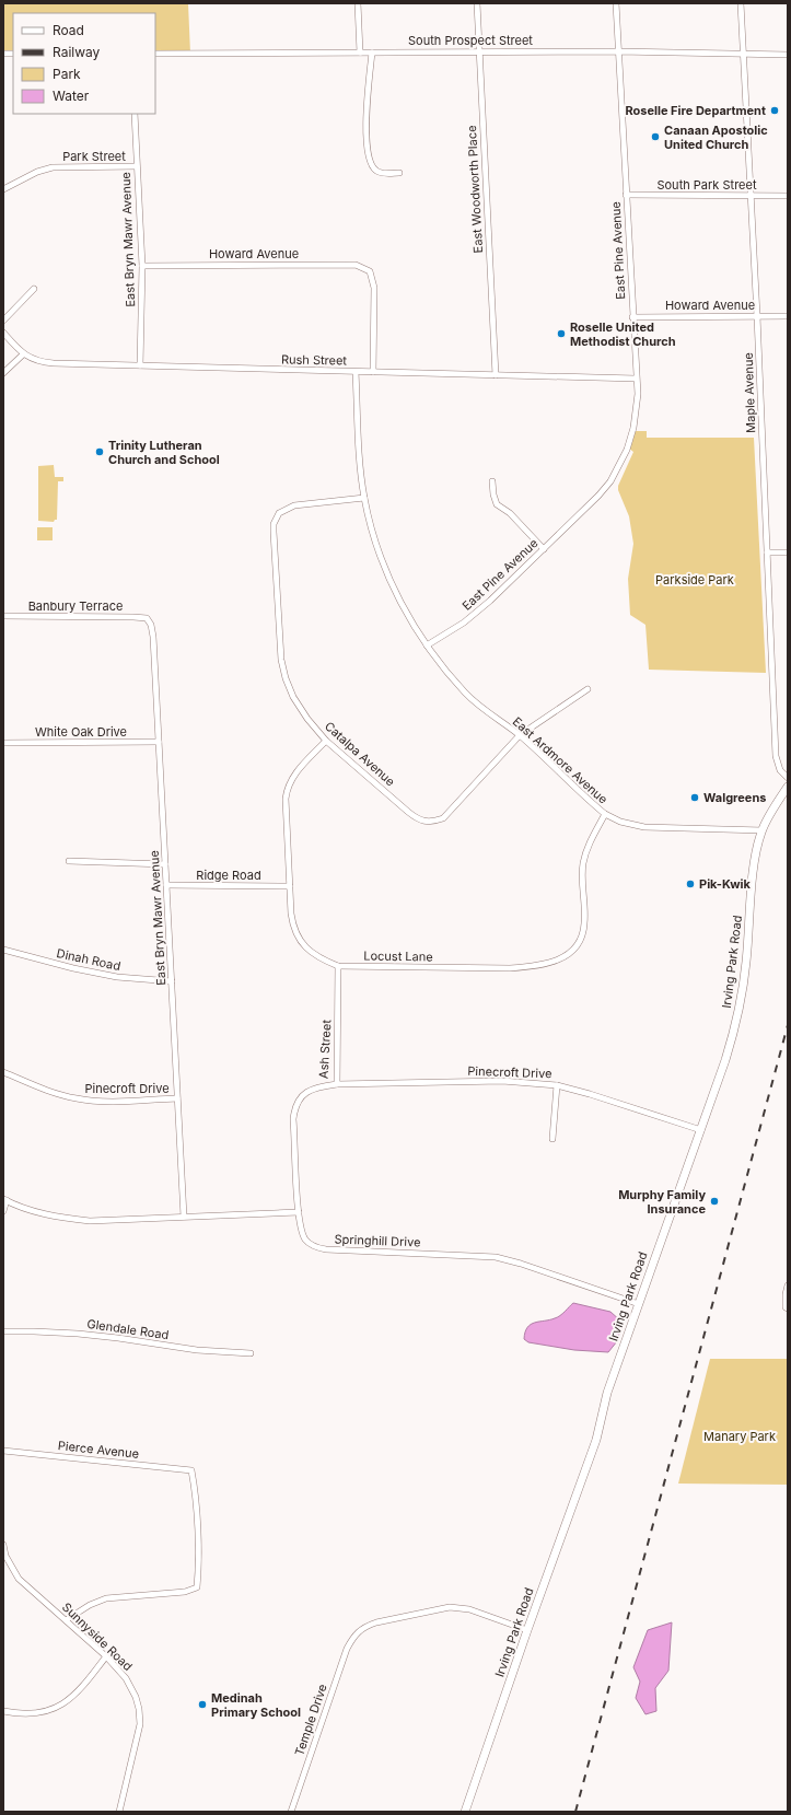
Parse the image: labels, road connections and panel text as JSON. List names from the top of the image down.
{
  "streets": {
    "main road": ["Irving Park Road"],
    "street": [
      "South Prospect Street",
      "Park Street",
      "South Park Street",
      "East Woodworth Place",
      "East Bryn Mawr Avenue",
      "East Pine Avenue",
      "Howard Avenue",
      "Rush Street",
      "Maple Avenue",
      "Banbury Terrace",
      "White Oak Drive",
      "Catalpa Avenue",
      "East Ardmore Avenue",
      "Ridge Road",
      "Locust Lane",
      "Dinah Road",
      "Ash Street",
      "Pinecroft Drive",
      "Springhill Drive",
      "Glendale Road",
      "Pierce Avenue",
      "Sunnyside Road",
      "Temple Drive"
    ]
  },
  "crossings": [
    ["South Prospect Street", "East Woodworth Place"],
    ["South Prospect Street", "East Pine Avenue"],
    ["South Prospect Street", "Maple Avenue"],
    ["Park Street", "East Bryn Mawr Avenue"],
    ["South Park Street", "East Pine Avenue"],
    ["South Park Street", "Maple Avenue"],
    ["East Woodworth Place", "Rush Street"],
    ["East Bryn Mawr Avenue", "Howard Avenue"],
    ["East Bryn Mawr Avenue", "Rush Street"],
    ["East Bryn Mawr Avenue", "Banbury Terrace"],
    ["East Bryn Mawr Avenue", "White Oak Drive"],
    ["East Bryn Mawr Avenue", "Ridge Road"],
    ["East Bryn Mawr Avenue", "Dinah Road"],
    ["East Bryn Mawr Avenue", "Pinecroft Drive"],
    ["East Pine Avenue", "Howard Avenue"],
    ["East Pine Avenue", "Rush Street"],
    ["East Pine Avenue", "East Ardmore Avenue"],
    ["Howard Avenue", "Rush Street"],
    ["Howard Avenue", "Maple Avenue"],
    ["Rush Street", "East Ardmore Avenue"],
    ["Catalpa Avenue", "East Ardmore Avenue"],
    ["Catalpa Avenue", "Locust Lane"],
    ["East Ardmore Avenue", "Locust Lane"],
    ["East Ardmore Avenue", "Irving Park Road"],
    ["Ridge Road", "Locust Lane"],
    ["Locust Lane", "Ash Street"],
    ["Irving Park Road", "Pinecroft Drive"],
    ["Irving Park Road", "Springhill Drive"],
    ["Irving Park Road", "Temple Drive"],
    ["Ash Street", "Pinecroft Drive"],
    ["Ash Street", "Springhill Drive"],
    ["Pierce Avenue", "Sunnyside Road"]
  ],
  "parks": ["Parkside Park", "Manary Park"],
  "places": [
    "Roselle Fire Department",
    "Canaan Apostolic United Church",
    "Roselle United Methodist Church",
    "Trinity Lutheran Church and School",
    "Walgreens",
    "Pik-Kwik",
    "Murphy Family Insurance",
    "Medinah Primary School"
  ],
  "legend": [
    "Road",
    "Railway",
    "Park",
    "Water"
  ]
}
